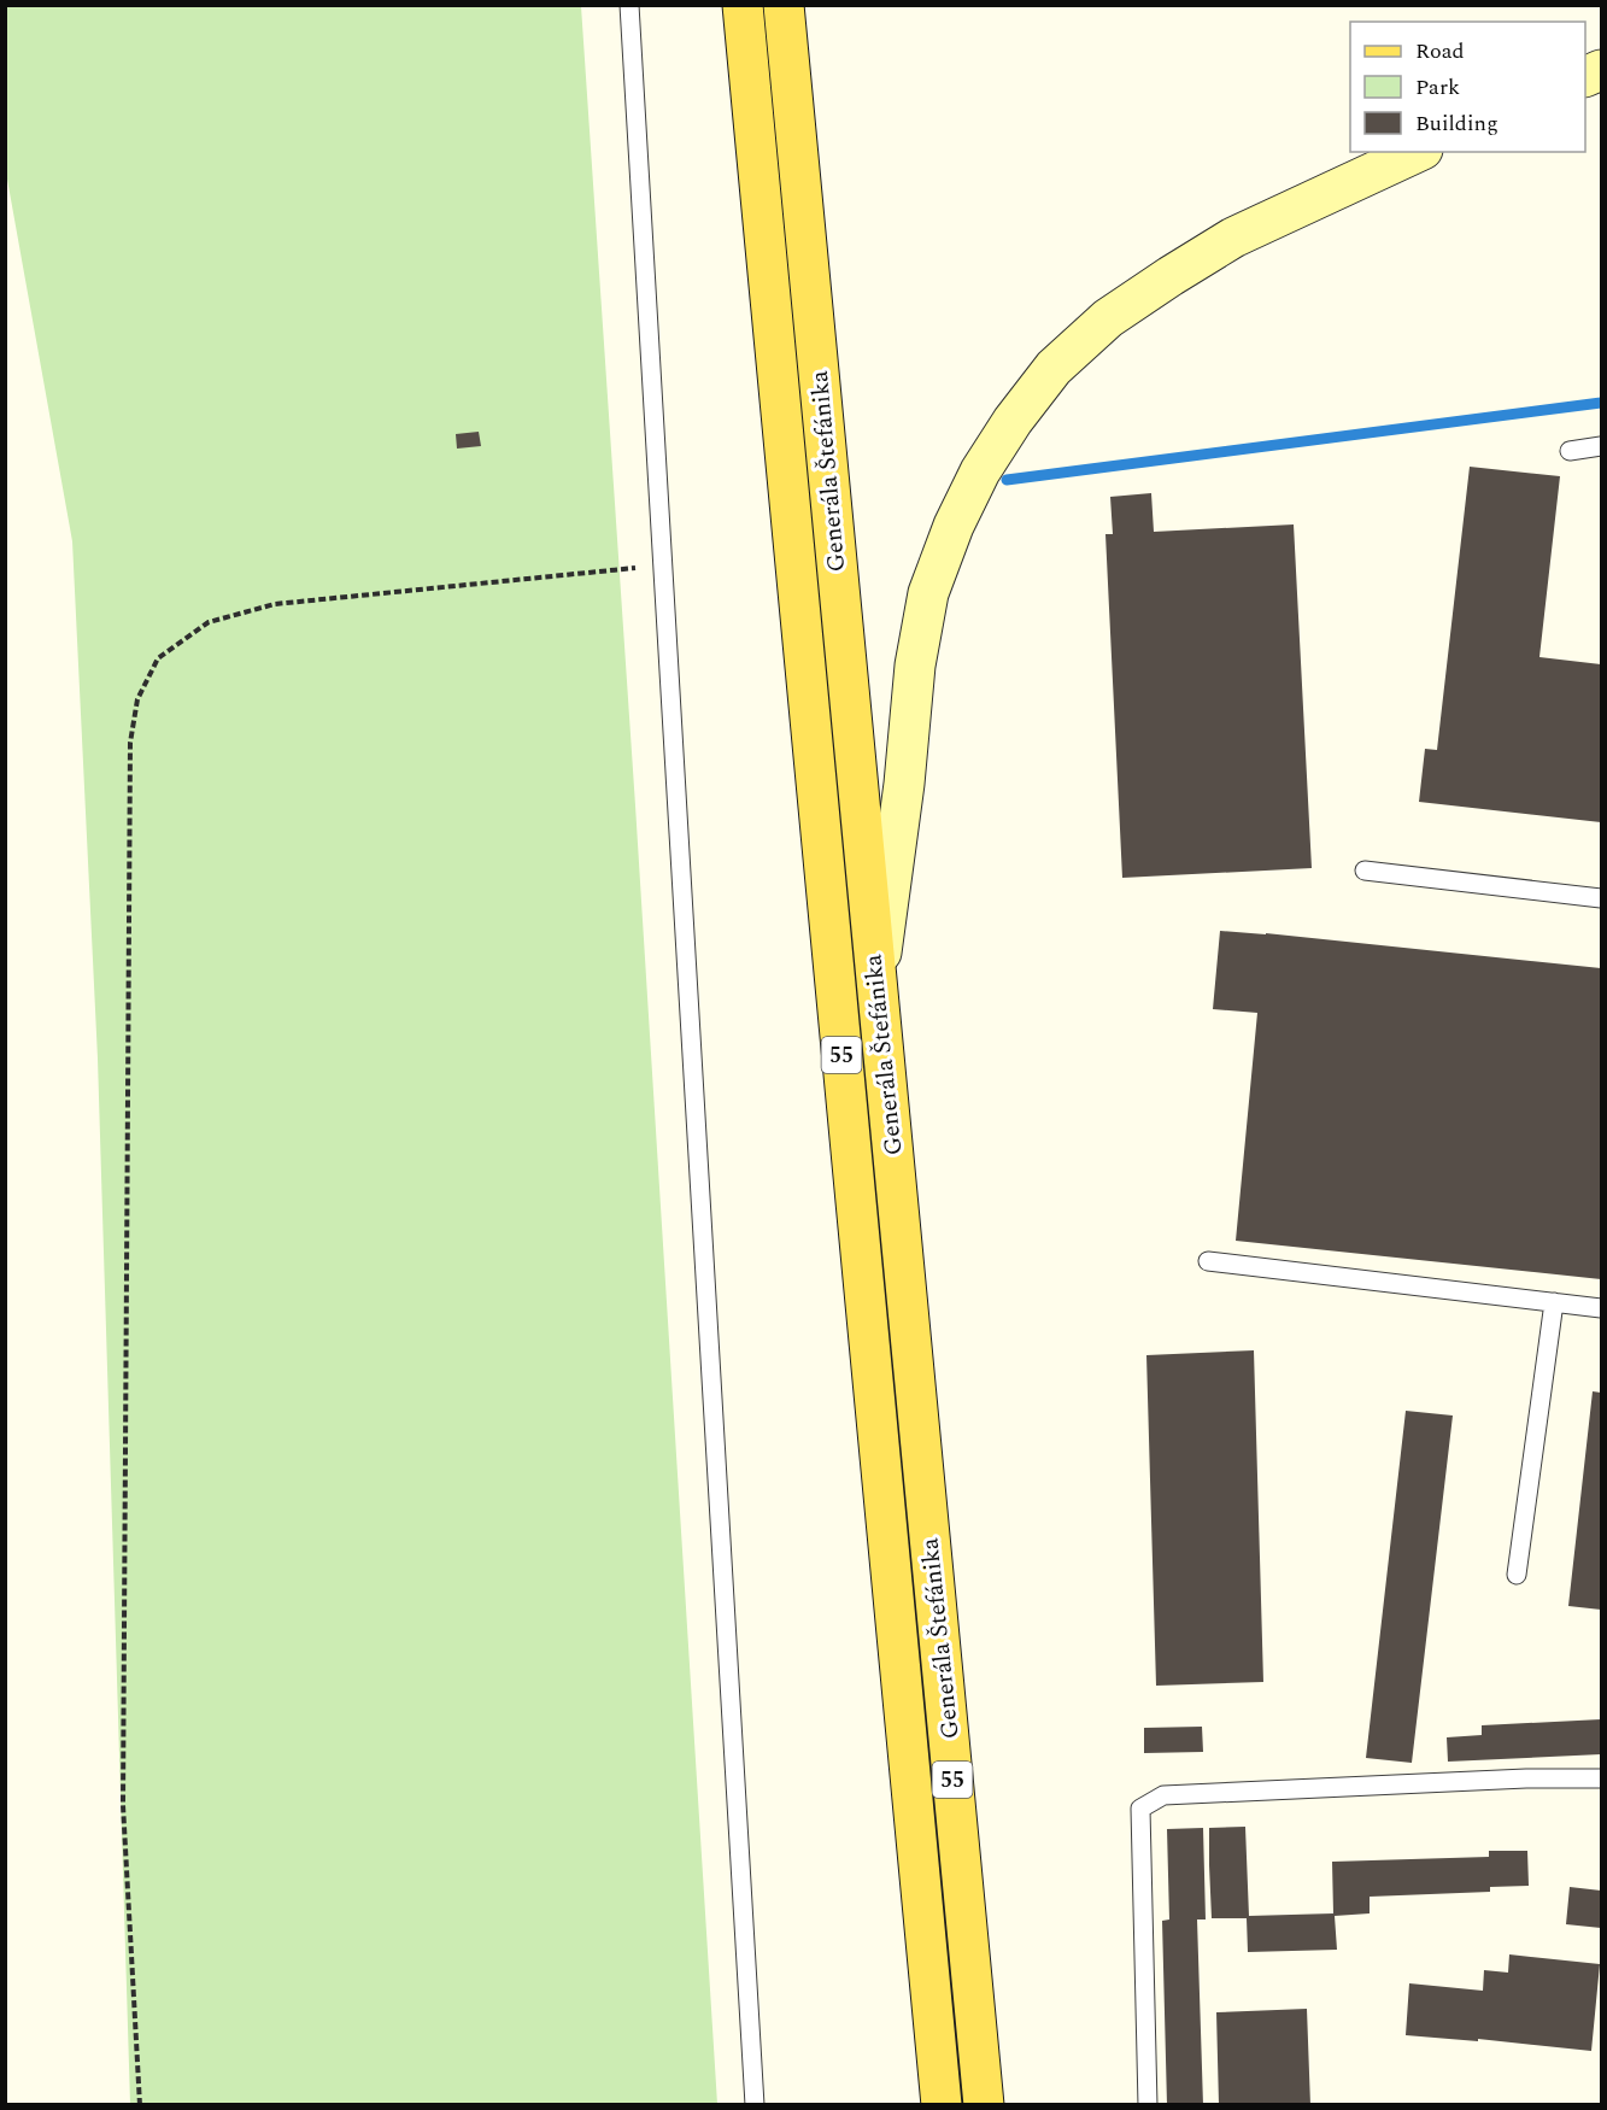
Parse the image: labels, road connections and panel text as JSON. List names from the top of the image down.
{
  "streets": {
    "main road": ["Generála Štefánika", "55"]
  },
  "legend": ["Road", "Park", "Building"]
}
